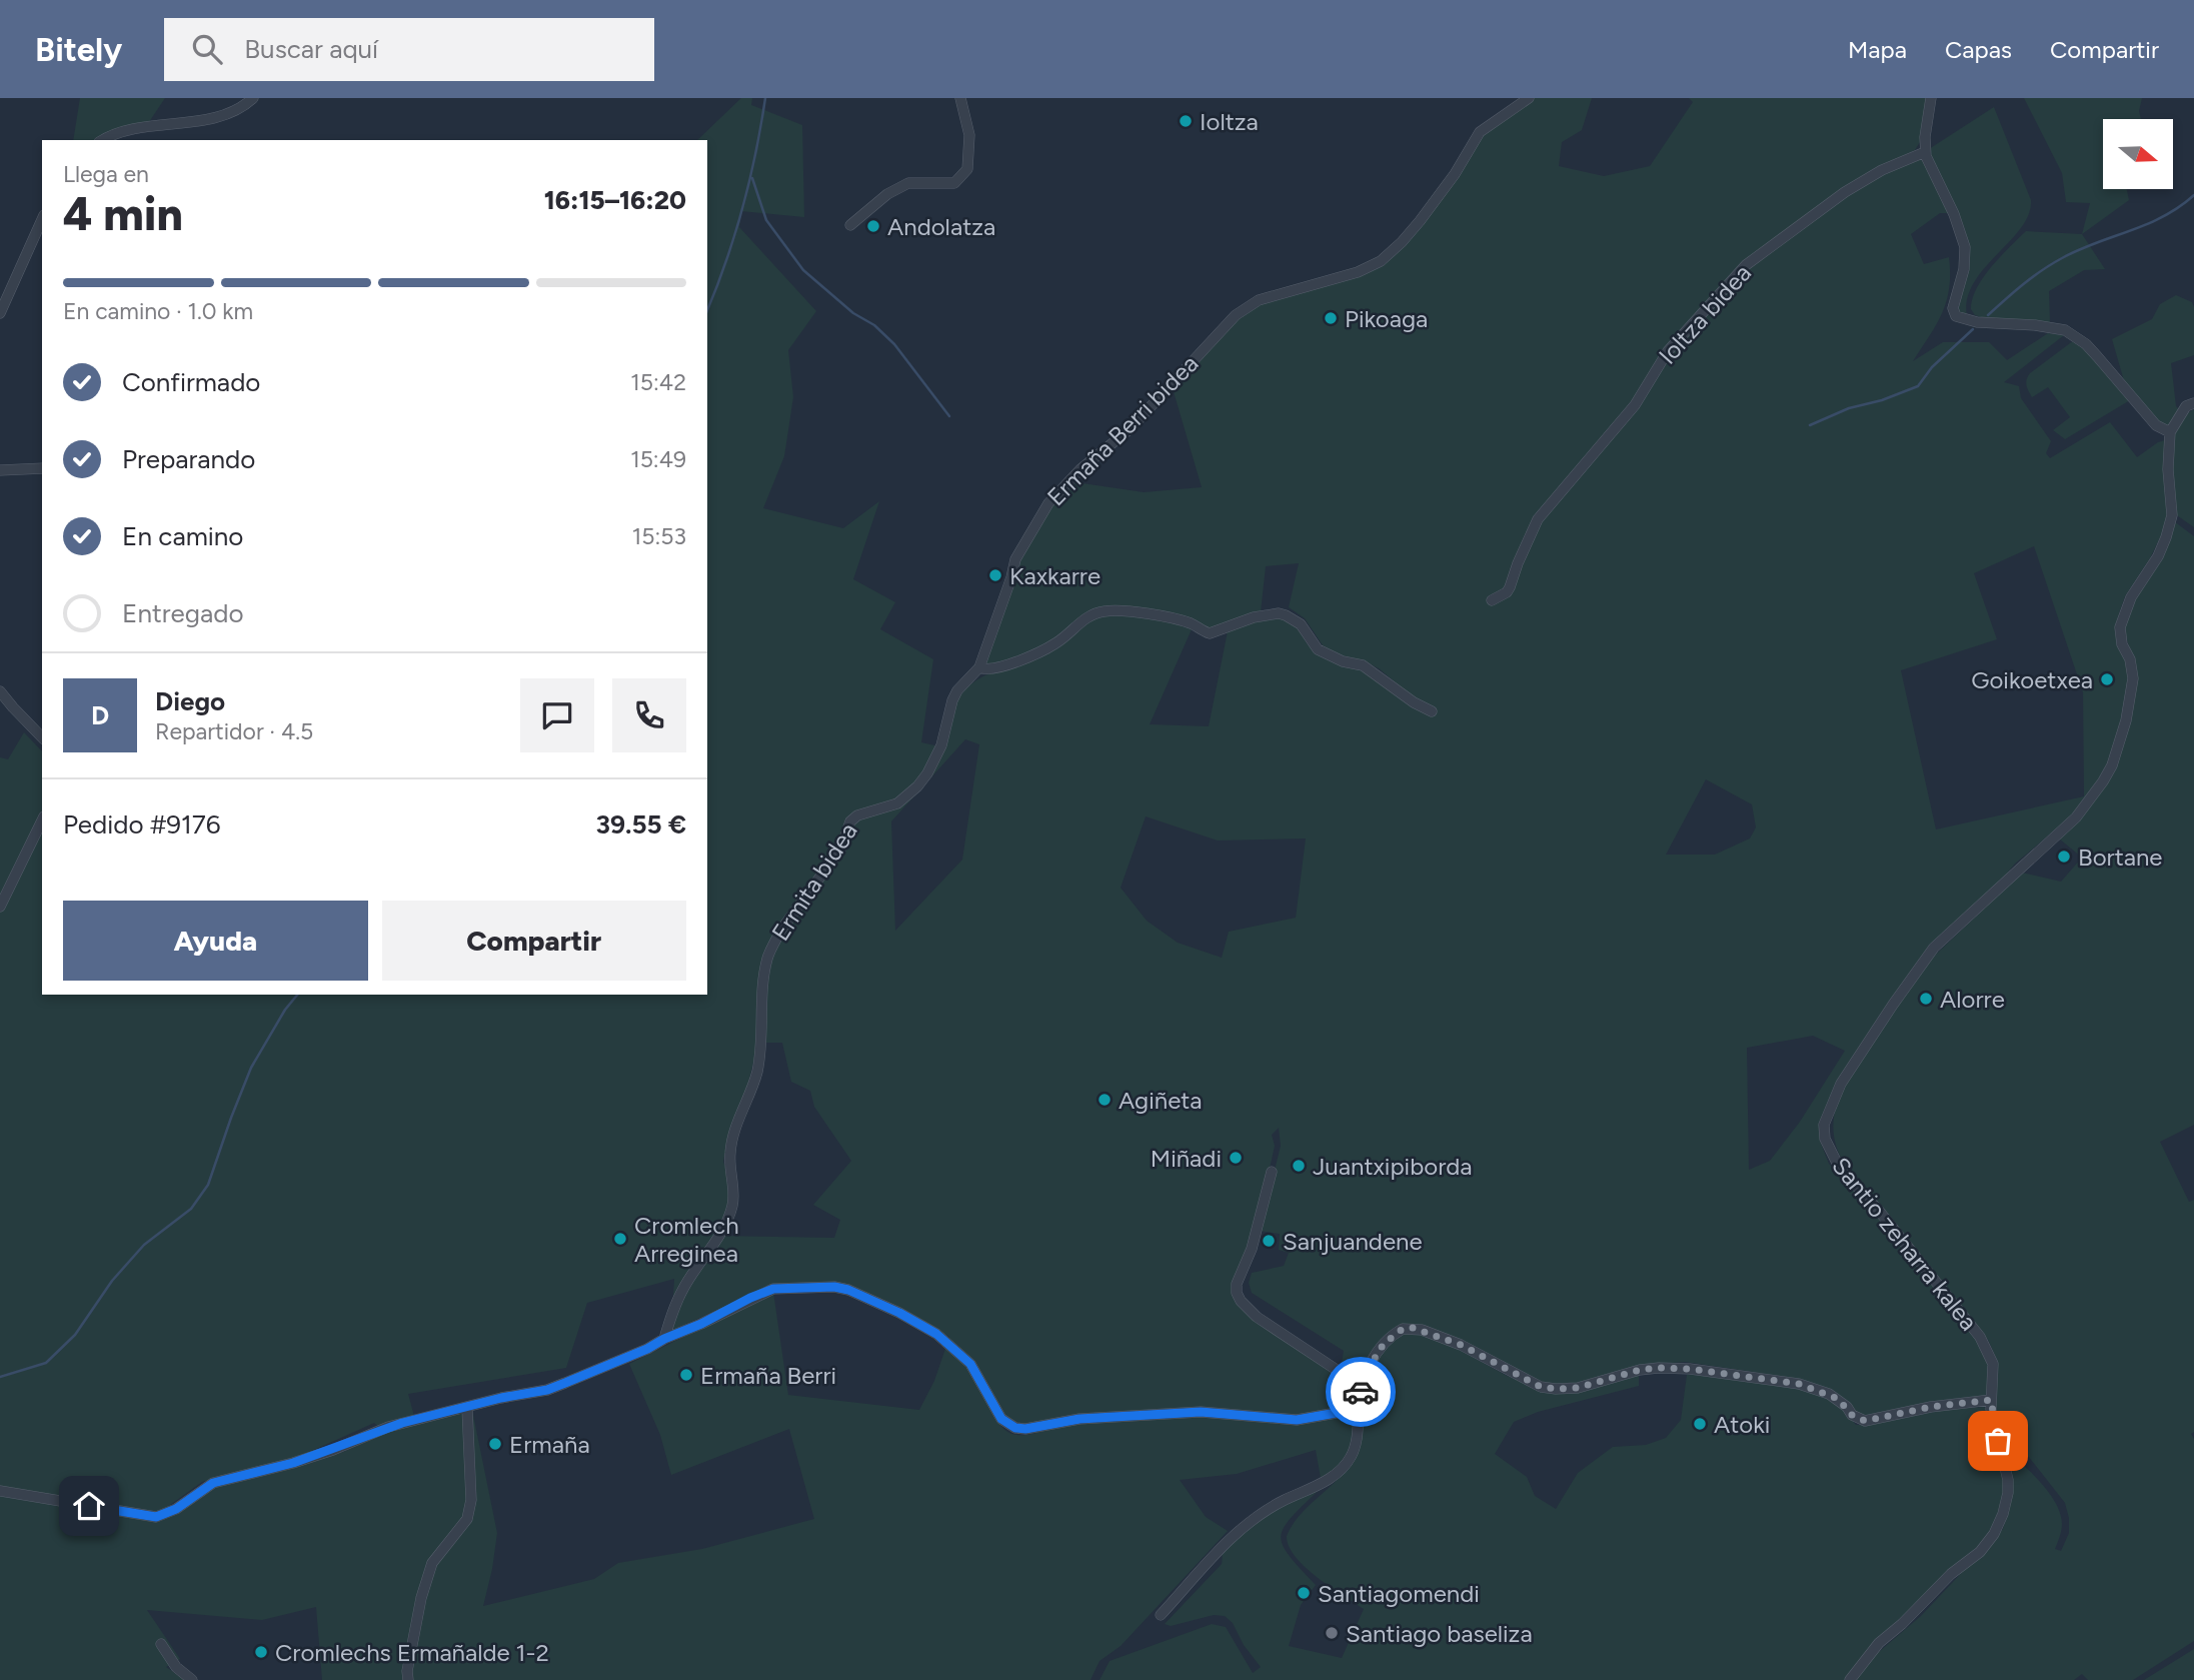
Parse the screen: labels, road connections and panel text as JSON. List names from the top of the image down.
{
  "streets": {
    "street": [
      "Ioltza bidea",
      "Ermaña Berri bidea",
      "Ermita bidea",
      "Santio zeharra kalea"
    ]
  },
  "crossings": [
    ["Ermaña Berri bidea", "Ermita bidea"]
  ],
  "places": [
    "Ioltza",
    "Andolatza",
    "Pikoaga",
    "Kaxkarre",
    "Goikoetxea",
    "Bortane",
    "Alorre",
    "Agiñeta",
    "Miñadi",
    "Juantxipiborda",
    "Cromlech Arreginea",
    "Sanjuandene",
    "Ermaña Berri",
    "Atoki",
    "Ermaña",
    "Santiagomendi",
    "Santiago baseliza",
    "Cromlechs Ermañalde 1-2"
  ],
  "north": "right",
  "page": {
    "header": "Bitely",
    "search": "Buscar aquí",
    "nav": ["Mapa", "Capas", "Compartir"],
    "heading": ["4 min", "Llega en", "16:15–16:20"],
    "panel": [
      "Diego",
      "Repartidor · 4.5",
      "Pedido #9176",
      "39.55 €"
    ],
    "bar": "En camino · 1.0 km",
    "list": [
      ["Confirmado", "15:42"],
      ["Preparando", "15:49"],
      ["En camino", "15:53"],
      "Entregado"
    ],
    "round": "D",
    "buttons": ["Ayuda", "Compartir"]
  }
}
